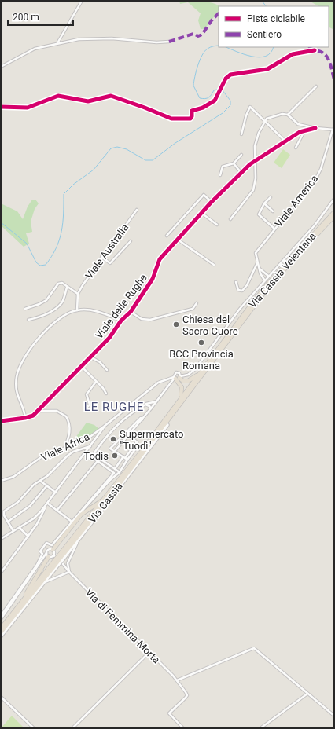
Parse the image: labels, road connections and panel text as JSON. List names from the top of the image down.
{
  "streets": {
    "highway": ["Via Cassia Veientana", "Via Cassia"],
    "street": [
      "Viale America",
      "Viale Australia",
      "Viale delle Rughe",
      "Viale Africa",
      "Via di Femmina Morta"
    ]
  },
  "crossings": [
    ["Via Cassia Veientana", "Via Cassia"]
  ],
  "districts": ["LE RUGHE"],
  "places": [
    "Chiesa del Sacro Cuore",
    "BCC Provincia Romana",
    "Supermercato \"Tuodì\"",
    "Todis"
  ],
  "legend": ["Pista ciclabile", "Sentiero"],
  "scale_bar": "200 m"
}
